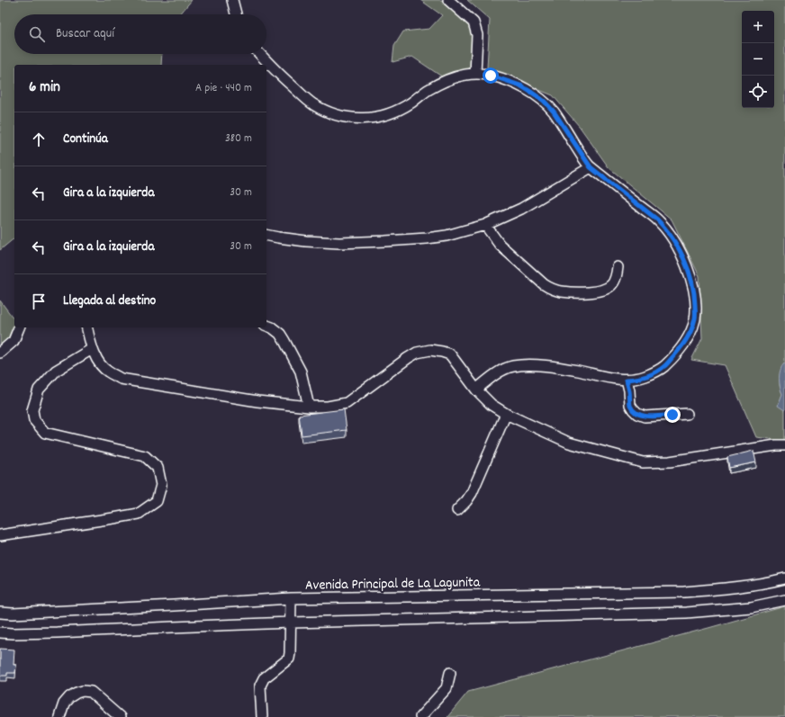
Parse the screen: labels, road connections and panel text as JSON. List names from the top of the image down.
{
  "streets": {
    "street": ["Avenida Principal de La Lagunita"]
  },
  "page": {
    "map_buttons": ["+", "−"],
    "search": "Buscar aquí",
    "heading": ["6 min", "A pie · 440 m"],
    "list": [
      ["Continúa", "380 m"],
      ["Gira a la izquierda", "30 m"],
      ["Gira a la izquierda", "30 m"],
      "Llegada al destino"
    ]
  }
}
